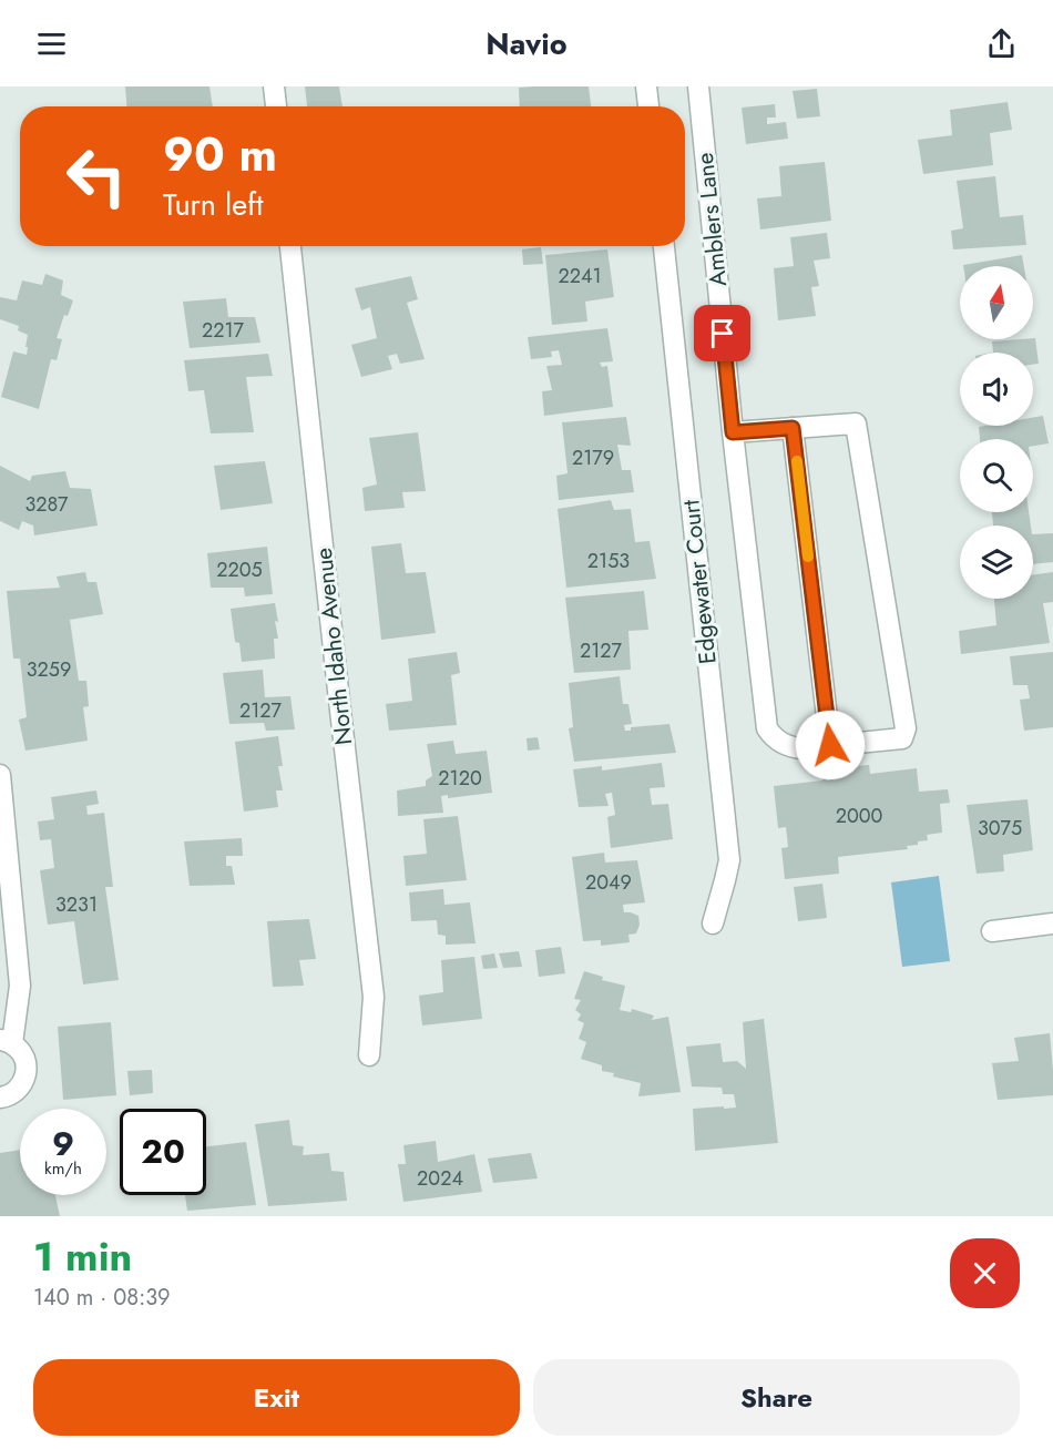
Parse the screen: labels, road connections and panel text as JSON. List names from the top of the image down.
{
  "streets": {
    "street": ["Amblers Lane", "Edgewater Court", "North Idaho Avenue"]
  },
  "house_numbers": [
    "2241",
    "2217",
    "2179",
    "3287",
    "2153",
    "2205",
    "2127",
    "3259",
    "2127",
    "2120",
    "2000",
    "3075",
    "2049",
    "3231",
    "2024"
  ],
  "north": "top",
  "page": {
    "header": "Navio",
    "turn": ["90 m", "Turn left"],
    "speed": "9 km/h",
    "limit": "20",
    "heading": ["1 min", "140 m · 08:39"],
    "buttons": ["Exit", "Share"]
  }
}
